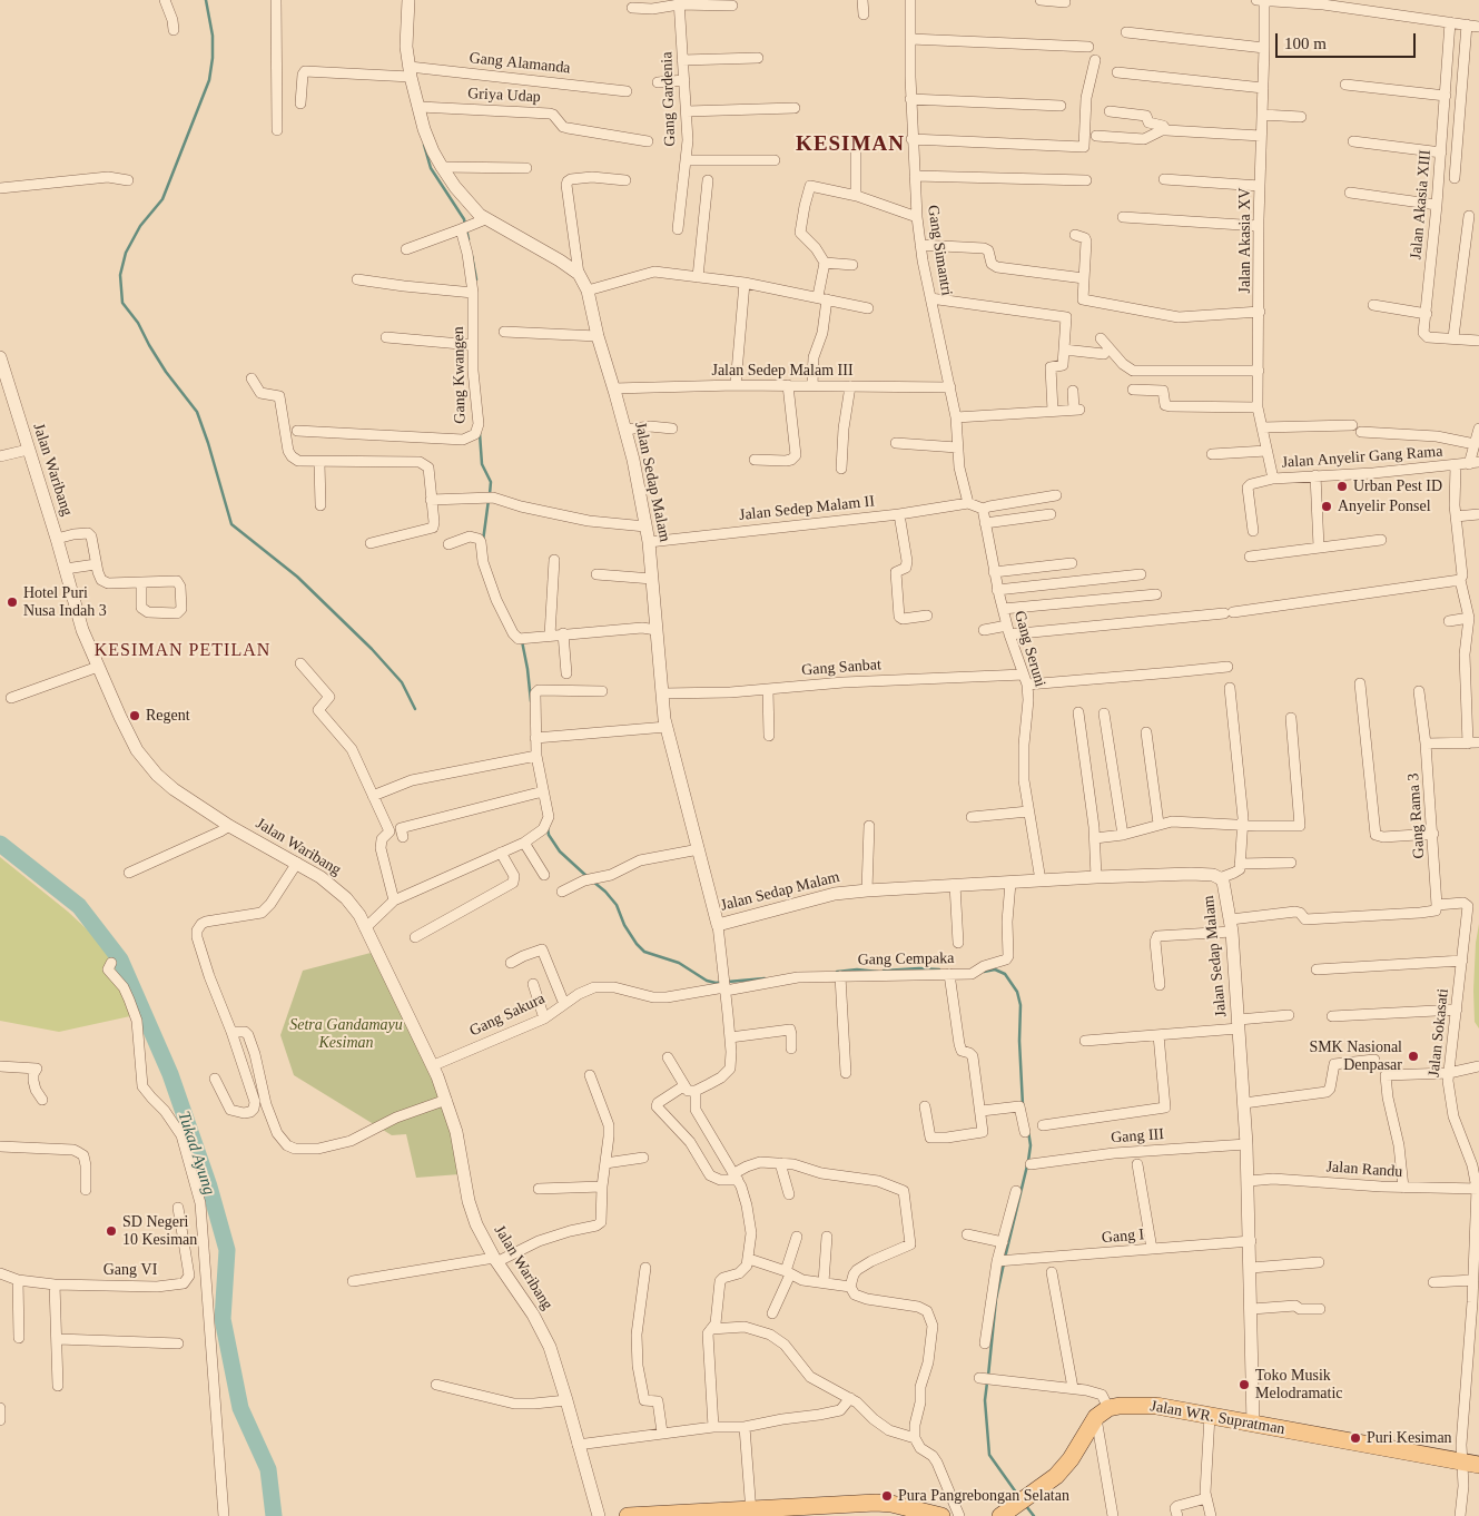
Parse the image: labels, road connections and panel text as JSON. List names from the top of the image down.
{
  "streets": {
    "main road": ["Jalan WR. Supratman"],
    "street": [
      "Gang Alamanda",
      "Griya Udap",
      "Gang Gardenia",
      "Jalan Akasia XIII",
      "Jalan Akasia XV",
      "Gang Simantri",
      "Jalan Sedep Malam III",
      "Gang Kwangen",
      "Jalan Anyelir Gang Rama",
      "Jalan Waribang",
      "Jalan Sedap Malam",
      "Jalan Sedep Malam II",
      "Gang Seruni",
      "Gang Sanbat",
      "Gang Rama 3",
      "Gang Cempaka",
      "Gang Sakura",
      "Jalan Sokasati",
      "Gang III",
      "Jalan Randu",
      "Gang I",
      "Gang VI"
    ]
  },
  "crossings": [
    ["Gang Alamanda", "Jalan Sedap Malam"],
    ["Griya Udap", "Jalan Sedap Malam"],
    ["Jalan Akasia XV", "Jalan Anyelir Gang Rama"],
    ["Gang Simantri", "Jalan Sedep Malam III"],
    ["Gang Simantri", "Jalan Sedep Malam II"],
    ["Jalan Sedep Malam III", "Jalan Sedap Malam"],
    ["Jalan Waribang", "Gang Sakura"],
    ["Jalan Sedap Malam", "Jalan Sedep Malam II"],
    ["Jalan Sedap Malam", "Gang Seruni"],
    ["Jalan Sedap Malam", "Gang Sanbat"],
    ["Jalan Sedap Malam", "Gang Cempaka"],
    ["Jalan Sedap Malam", "Gang III"],
    ["Jalan Sedap Malam", "Jalan Randu"],
    ["Jalan Sedap Malam", "Gang I"],
    ["Jalan Sedap Malam", "Jalan WR. Supratman"],
    ["Gang Seruni", "Gang Sanbat"],
    ["Gang Rama 3", "Jalan Sokasati"],
    ["Gang Cempaka", "Gang Sakura"],
    ["Jalan Sokasati", "Jalan Randu"],
    ["Jalan Sokasati", "Jalan WR. Supratman"]
  ],
  "districts": ["KESIMAN", "KESIMAN PETILAN"],
  "water": ["Tukad Ayung"],
  "parks": ["Setra Gandamayu Kesiman"],
  "places": [
    "Urban Pest ID",
    "Anyelir Ponsel",
    "Hotel Puri Nusa Indah 3",
    "Regent",
    "SMK Nasional Denpasar",
    "SD Negeri 10 Kesiman",
    "Toko Musik Melodramatic",
    "Puri Kesiman",
    "Pura Pangrebongan Selatan"
  ],
  "scale_bar": "100 m"
}
